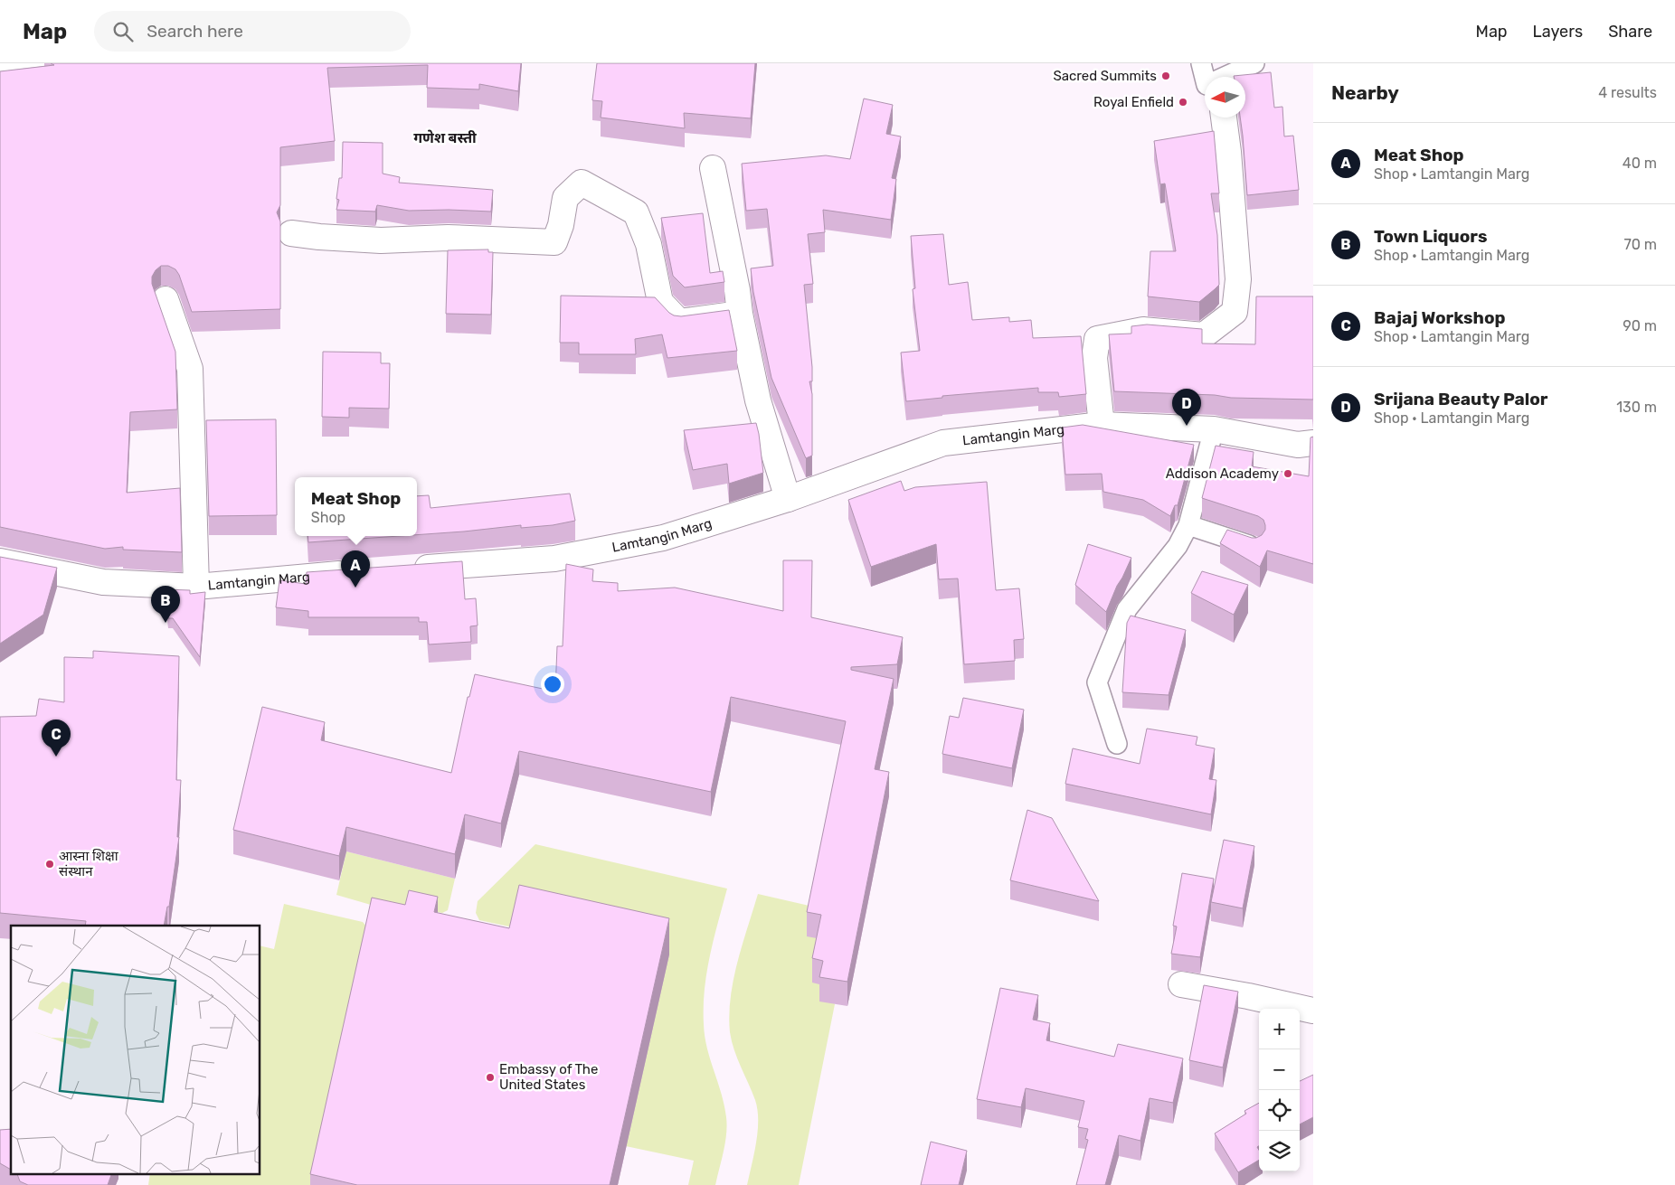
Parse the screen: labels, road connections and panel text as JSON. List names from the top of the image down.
{
  "streets": {
    "street": ["Lamtangin Marg"]
  },
  "districts": ["गणेश बस्ती"],
  "places": [
    "Sacred Summits",
    "Royal Enfield",
    "Addison Academy",
    "आस्ना शिक्षा संस्थान",
    "Embassy of The United States"
  ],
  "north": "left",
  "page": {
    "header": "Map",
    "search": "Search here",
    "nav": ["Map", "Layers", "Share"],
    "heading": ["Nearby", "4 results"],
    "list": [
      {
        "mark": "A",
        "name": "Meat Shop",
        "note": "Shop · Lamtangin Marg",
        "value": "40 m"
      },
      {
        "mark": "B",
        "name": "Town Liquors",
        "note": "Shop · Lamtangin Marg",
        "value": "70 m"
      },
      {
        "mark": "C",
        "name": "Bajaj Workshop",
        "note": "Shop · Lamtangin Marg",
        "value": "90 m"
      },
      {
        "mark": "D",
        "name": "Srijana Beauty Palor",
        "note": "Shop · Lamtangin Marg",
        "value": "130 m"
      }
    ],
    "pins": [
      "D",
      "A",
      "B",
      "C"
    ],
    "popup": ["Meat Shop", "Shop"],
    "map_buttons": ["+", "−"]
  }
}
